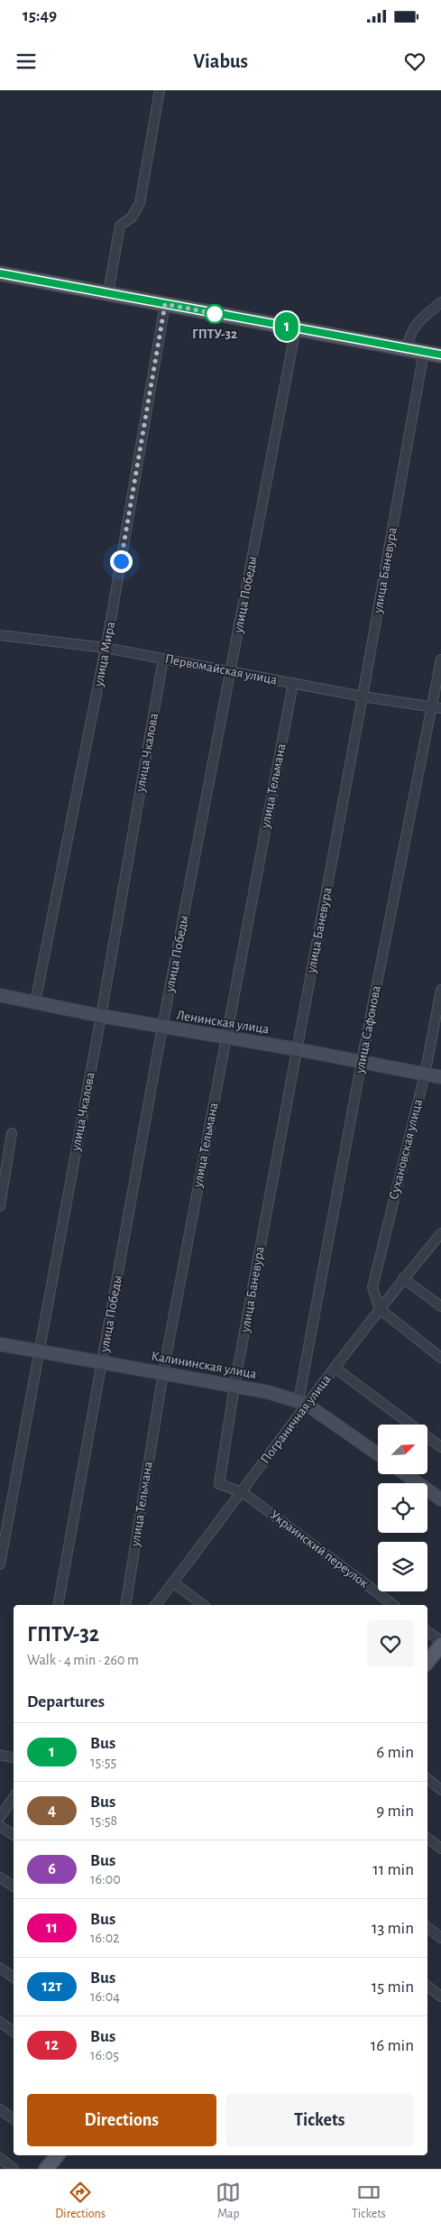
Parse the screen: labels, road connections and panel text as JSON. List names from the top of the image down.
{
  "streets": {
    "main road": ["Ленинская улица", "Калининская улица"],
    "street": [
      "улица Баневура",
      "улица Победы",
      "улица Мира",
      "Первомайская улица",
      "улица Чкалова",
      "улица Тельмана",
      "улица Сафонова",
      "Сухановская улица",
      "Пограничная улица",
      "Украинский переулок"
    ]
  },
  "crossings": [
    ["улица Баневура", "Первомайская улица"],
    ["улица Баневура", "Ленинская улица"],
    ["улица Баневура", "Калининская улица"],
    ["улица Баневура", "Пограничная улица"],
    ["улица Баневура", "Украинский переулок"],
    ["улица Победы", "Первомайская улица"],
    ["улица Победы", "Ленинская улица"],
    ["улица Победы", "Калининская улица"],
    ["улица Мира", "Первомайская улица"],
    ["улица Мира", "Ленинская улица"],
    ["Первомайская улица", "улица Чкалова"],
    ["Первомайская улица", "улица Тельмана"],
    ["Первомайская улица", "улица Сафонова"],
    ["улица Чкалова", "Ленинская улица"],
    ["улица Чкалова", "Калининская улица"],
    ["улица Тельмана", "Ленинская улица"],
    ["улица Тельмана", "Калининская улица"],
    ["Ленинская улица", "улица Сафонова"],
    ["Ленинская улица", "Сухановская улица"],
    ["улица Сафонова", "Калининская улица"],
    ["улица Сафонова", "Пограничная улица"],
    ["Сухановская улица", "Пограничная улица"],
    ["Калининская улица", "Пограничная улица"],
    ["Пограничная улица", "Украинский переулок"]
  ],
  "places": ["ГПТУ-32"],
  "lines": ["bus line 1"],
  "north": "top right",
  "page": {
    "status": "15:49",
    "header": "Viabus",
    "on_map": "1",
    "heading": [
      ["ГПТУ-32", "Walk · 4 min · 260 m"],
      "Departures"
    ],
    "list": [
      {
        "mark": "1",
        "name": "Bus",
        "note": "15:55",
        "value": "6 min"
      },
      {
        "mark": "4",
        "name": "Bus",
        "note": "15:58",
        "value": "9 min"
      },
      {
        "mark": "6",
        "name": "Bus",
        "note": "16:00",
        "value": "11 min"
      },
      {
        "mark": "11",
        "name": "Bus",
        "note": "16:02",
        "value": "13 min"
      },
      {
        "mark": "12т",
        "name": "Bus",
        "note": "16:04",
        "value": "15 min"
      },
      {
        "mark": "12",
        "name": "Bus",
        "note": "16:05",
        "value": "16 min"
      }
    ],
    "buttons": ["Directions", "Tickets"],
    "tabs": ["Directions", "Map", "Tickets"]
  }
}
